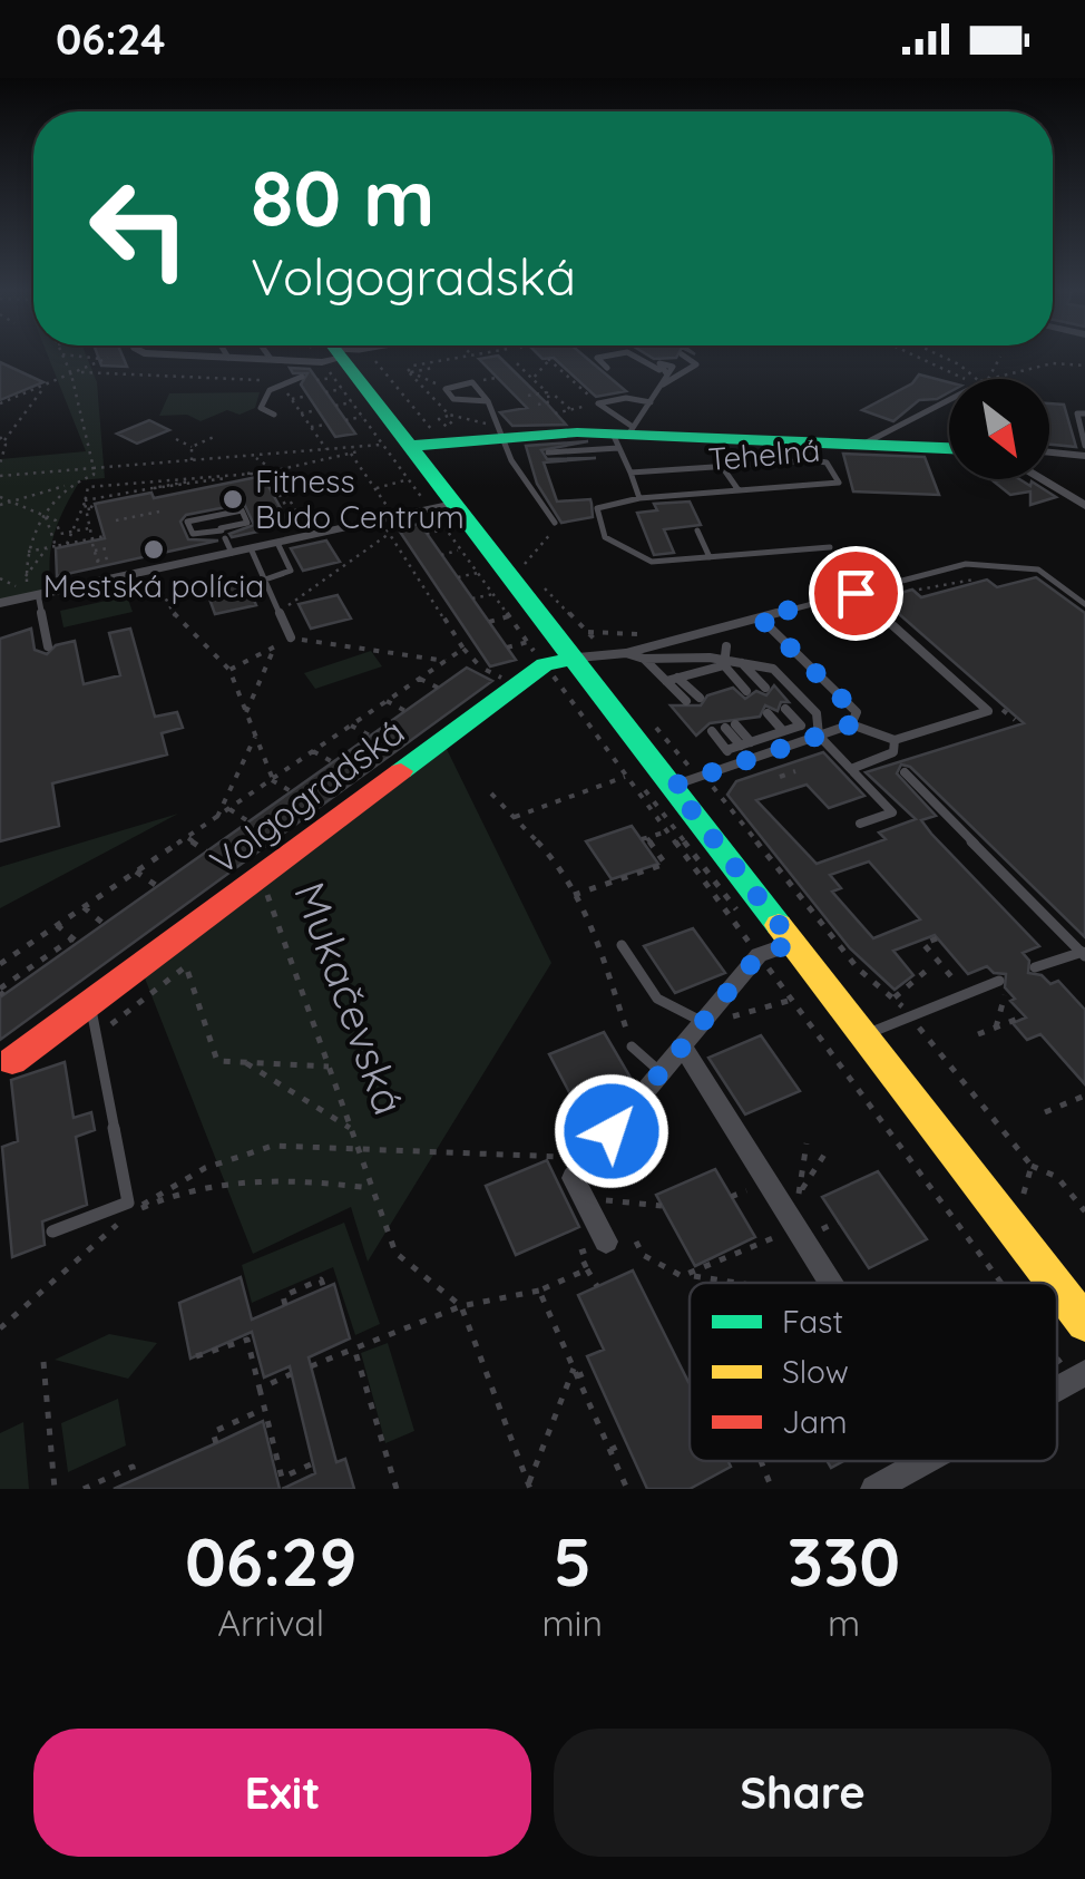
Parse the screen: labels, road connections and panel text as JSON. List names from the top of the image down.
{
  "streets": {
    "street": ["Tehelná", "Volgogradská"],
    "path": ["Mukačevská"]
  },
  "crossings": [
    ["Volgogradská", "Mukačevská"]
  ],
  "places": ["Fitness Budo Centrum", "Mestská polícia"],
  "legend": ["Fast", "Slow", "Jam"],
  "north": "bottom right",
  "page": {
    "status": "06:24",
    "turn": ["80 m", "Volgogradská"],
    "eta": [
      "06:29",
      "Arrival",
      "5",
      "min",
      "330",
      "m"
    ],
    "buttons": ["Exit", "Share"]
  }
}
